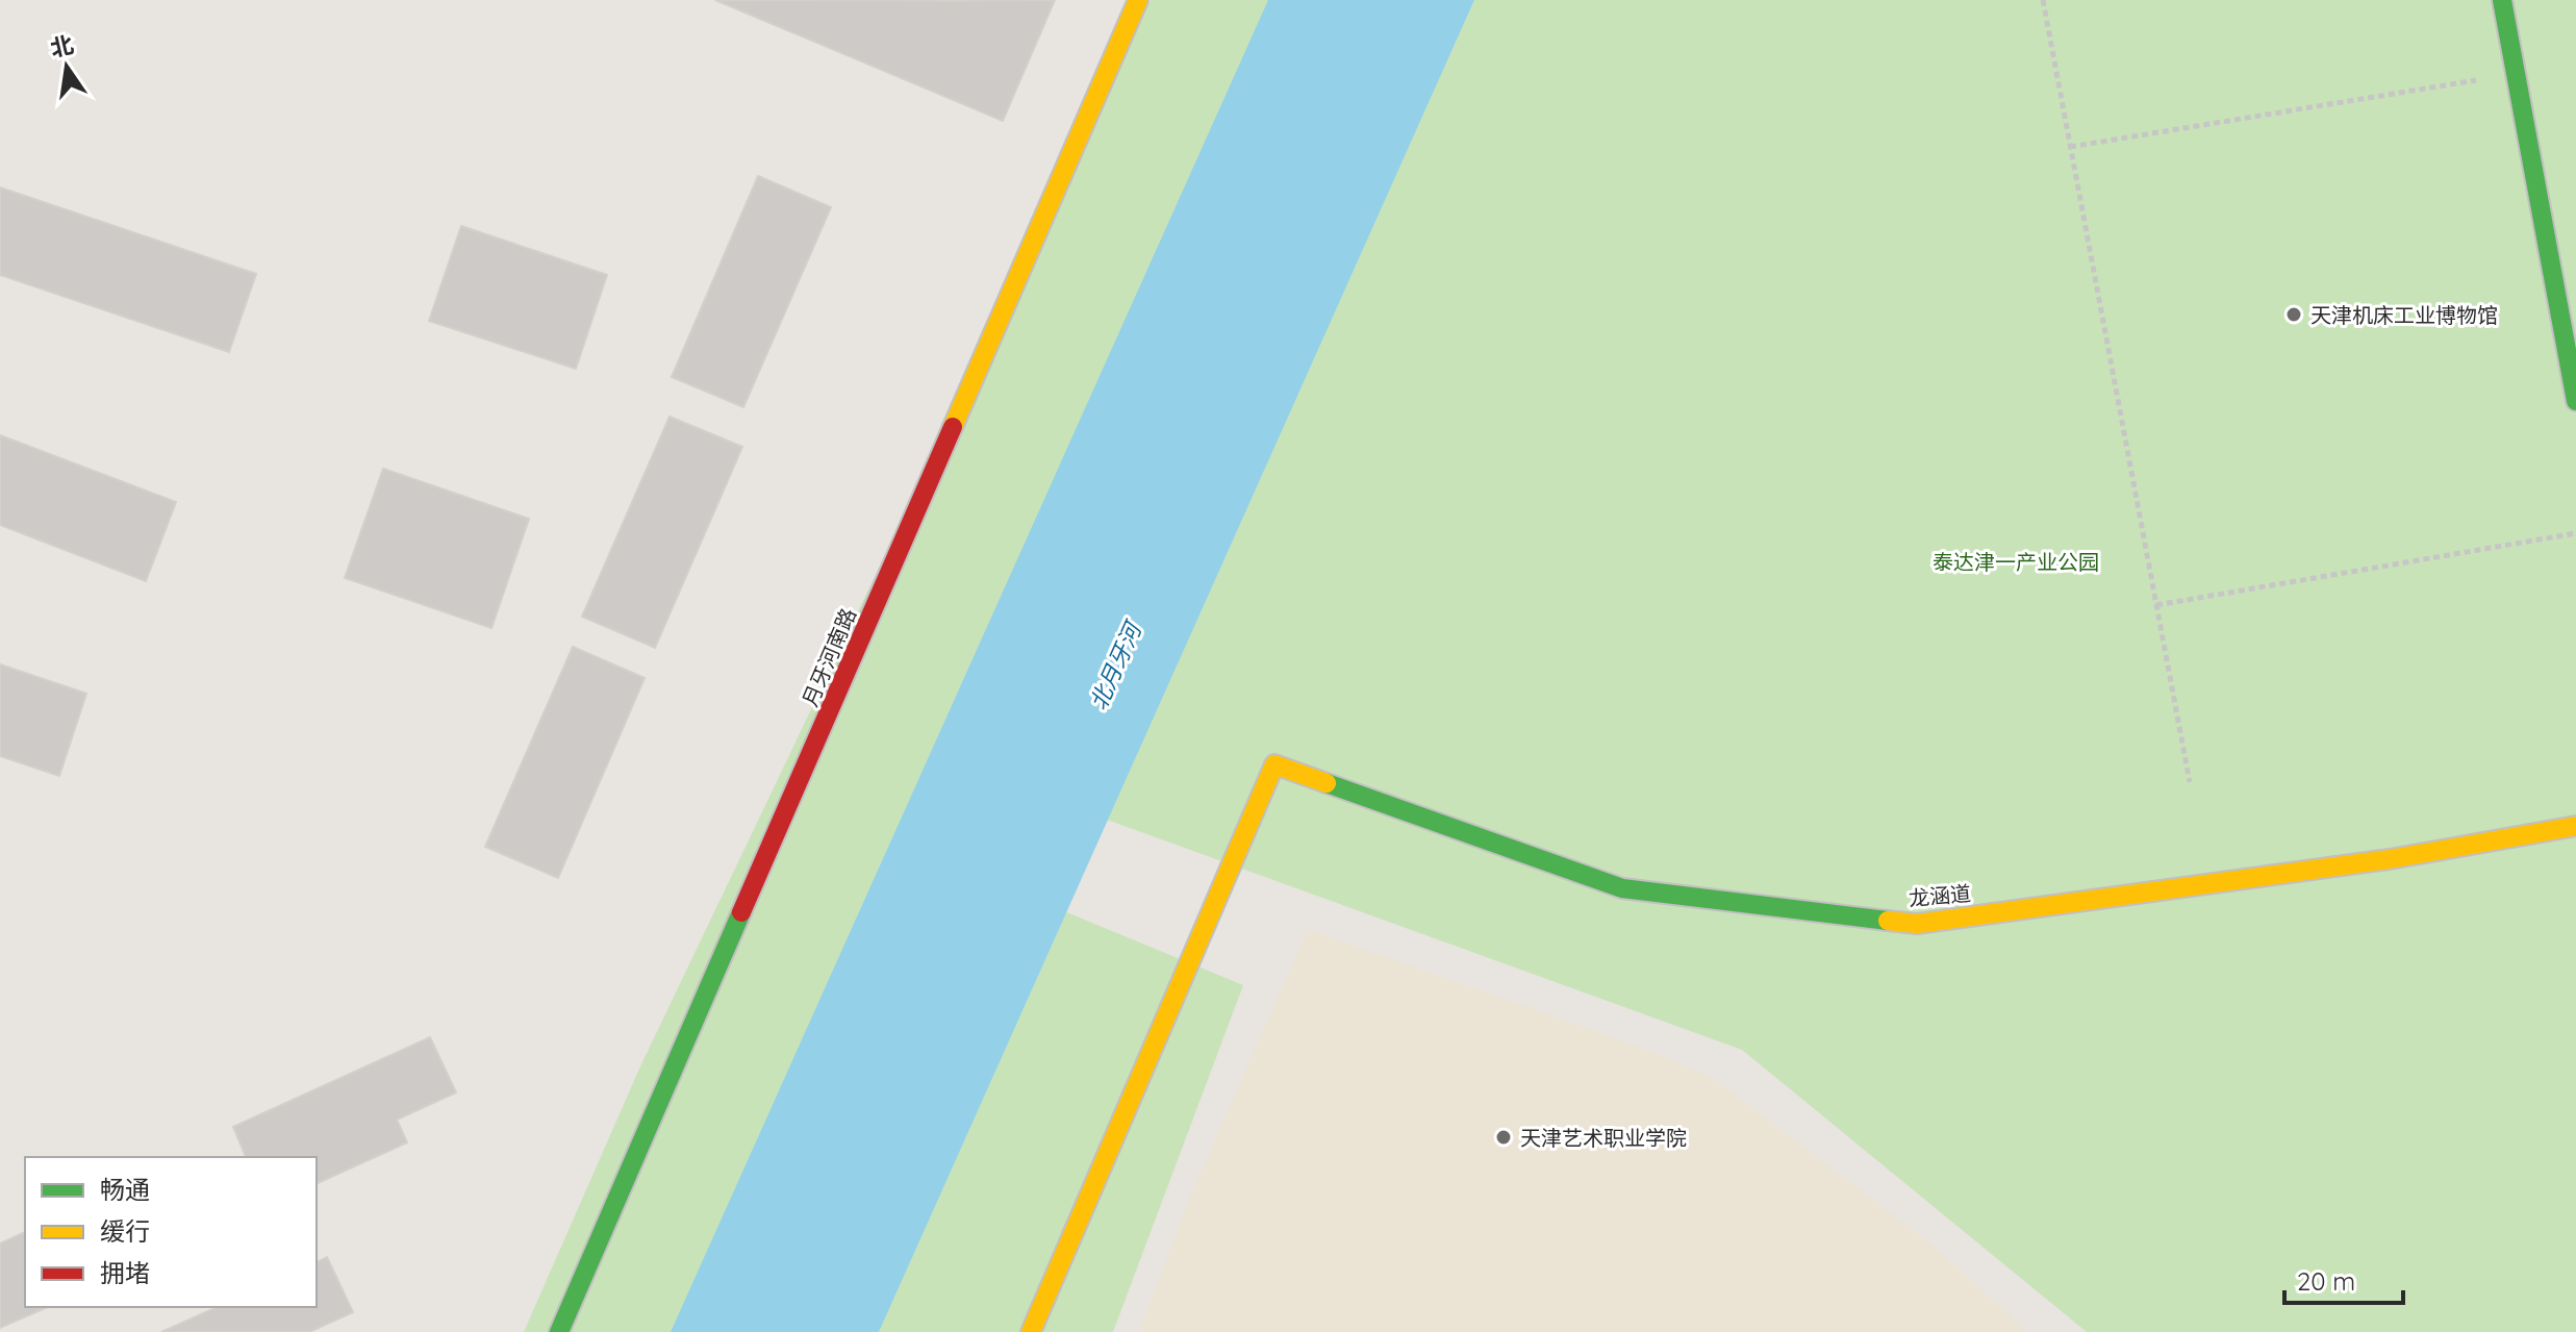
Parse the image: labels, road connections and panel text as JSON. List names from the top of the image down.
{
  "streets": {
    "street": ["月牙河南路", "龙涵道"]
  },
  "water": ["北月牙河"],
  "parks": ["泰达津一产业公园"],
  "places": ["天津机床工业博物馆", "天津艺术职业学院"],
  "legend": ["畅通", "缓行", "拥堵"],
  "scale_bar": "20 m",
  "north": "top"
}
